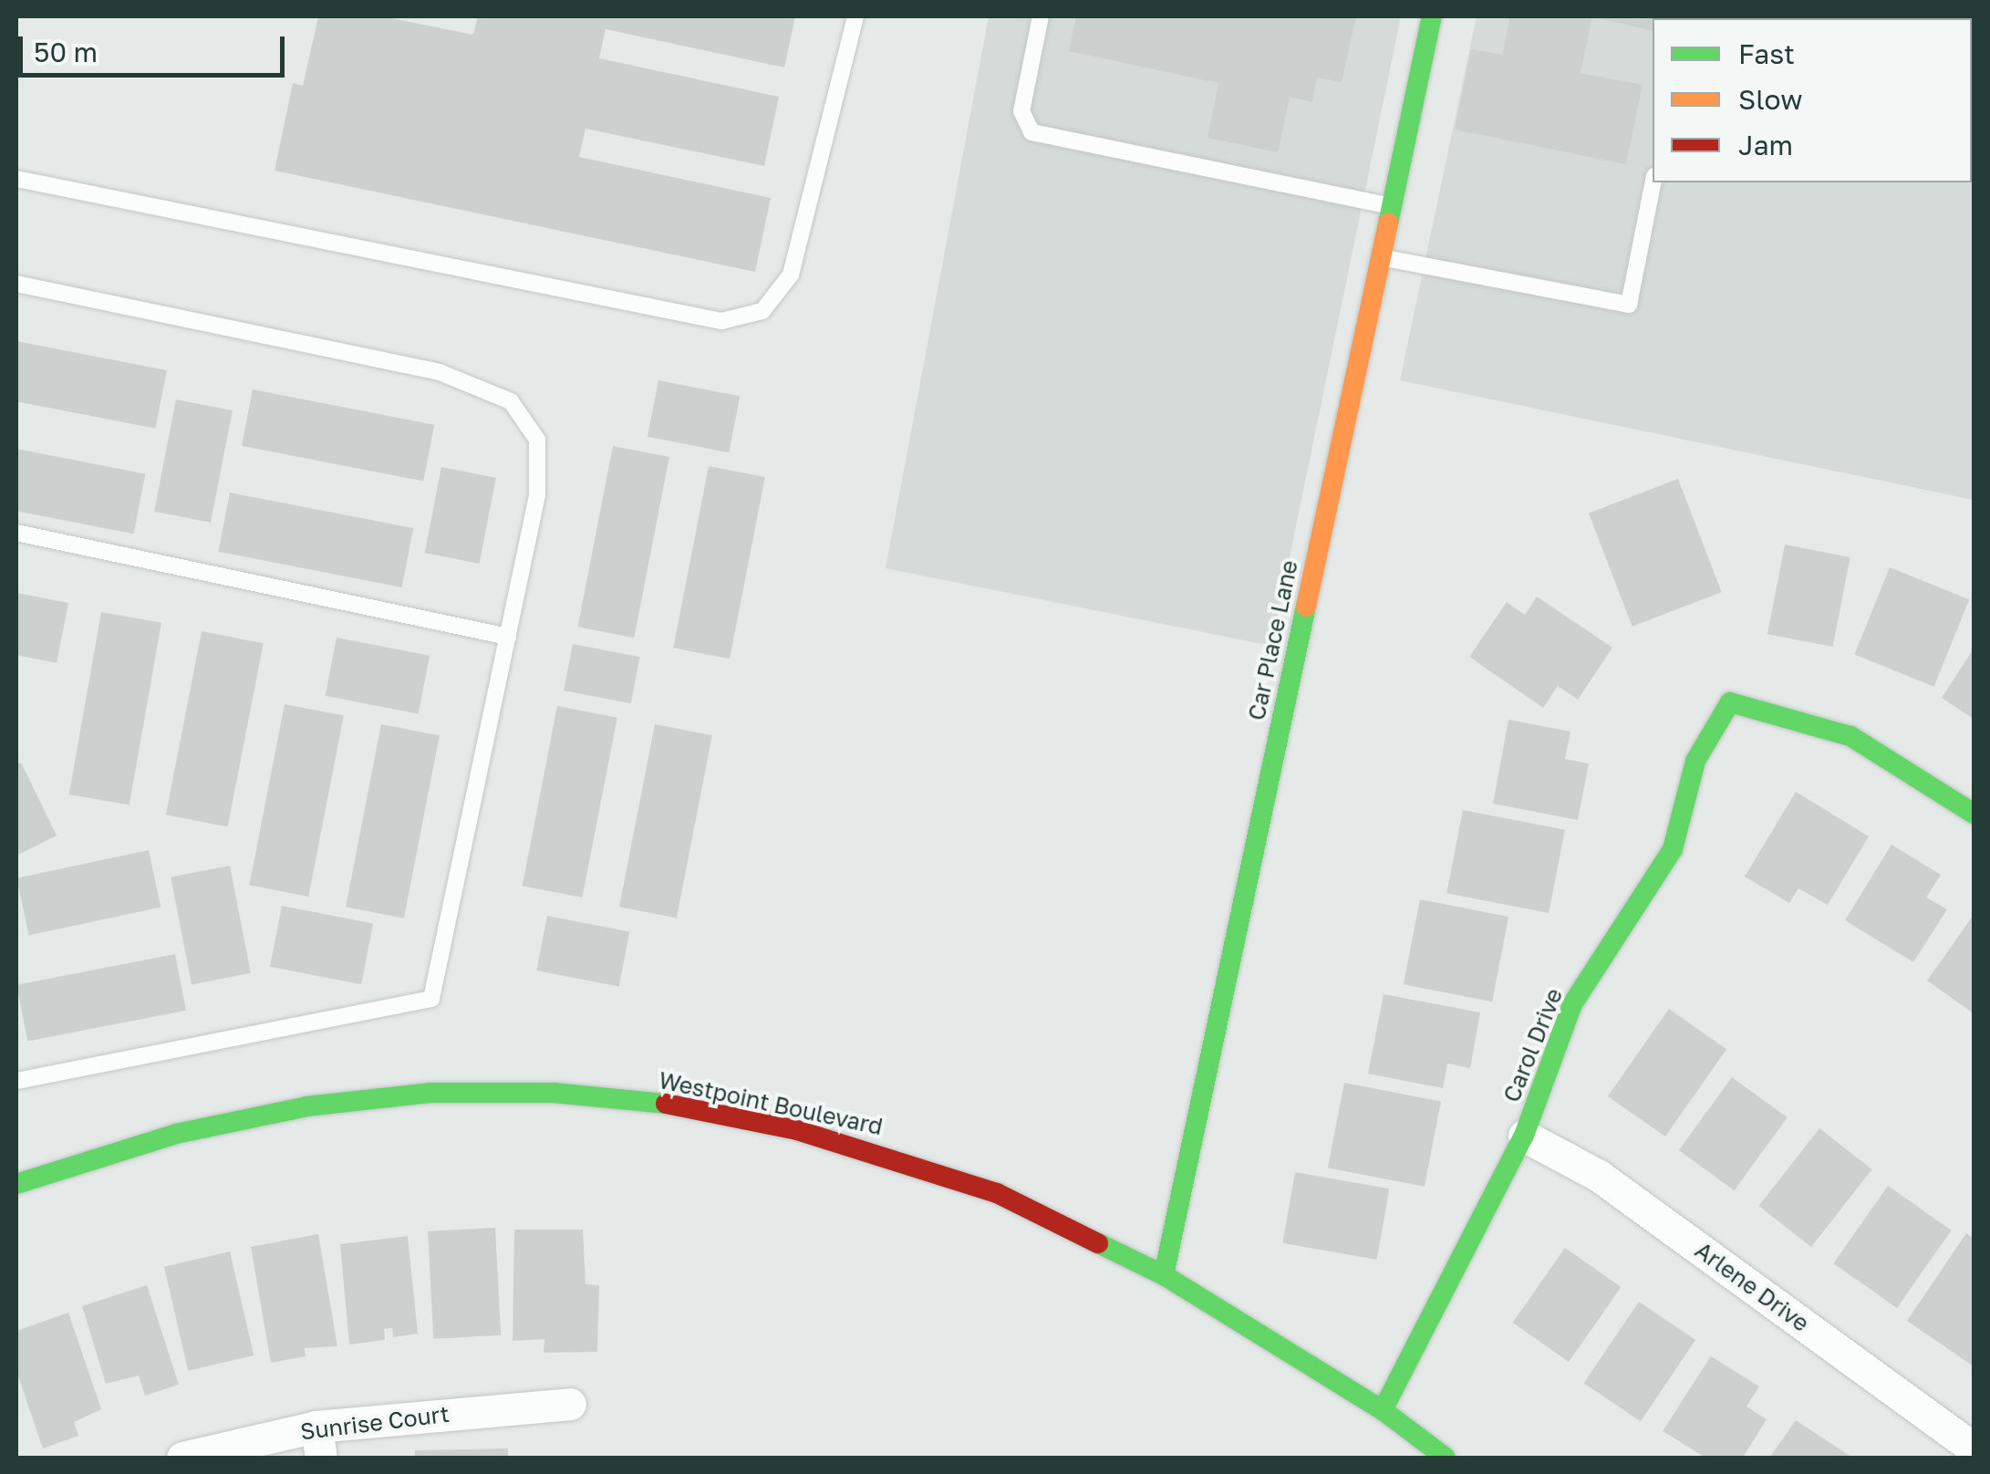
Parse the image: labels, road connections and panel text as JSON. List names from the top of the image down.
{
  "streets": {
    "street": [
      "Car Place Lane",
      "Carol Drive",
      "Westpoint Boulevard",
      "Arlene Drive",
      "Sunrise Court"
    ]
  },
  "crossings": [
    ["Car Place Lane", "Westpoint Boulevard"],
    ["Carol Drive", "Westpoint Boulevard"],
    ["Carol Drive", "Arlene Drive"]
  ],
  "legend": ["Fast", "Slow", "Jam"],
  "scale_bar": "50 m"
}
